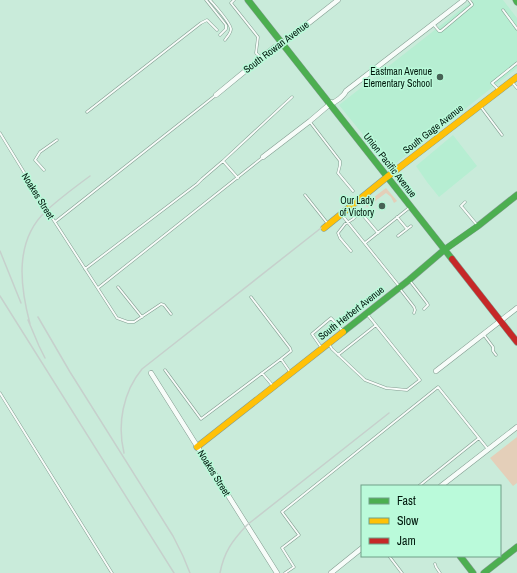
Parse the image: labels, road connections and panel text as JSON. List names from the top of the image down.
{
  "streets": {
    "street": [
      "South Rowan Avenue",
      "South Gage Avenue",
      "Union Pacific Avenue",
      "Noakes Street",
      "South Herbert Avenue"
    ]
  },
  "crossings": [
    ["South Rowan Avenue", "Union Pacific Avenue"],
    ["South Gage Avenue", "Union Pacific Avenue"],
    ["Union Pacific Avenue", "South Herbert Avenue"],
    ["Noakes Street", "South Herbert Avenue"]
  ],
  "places": ["Eastman Avenue Elementary School", "Our Lady of Victory"],
  "legend": ["Fast", "Slow", "Jam"]
}
